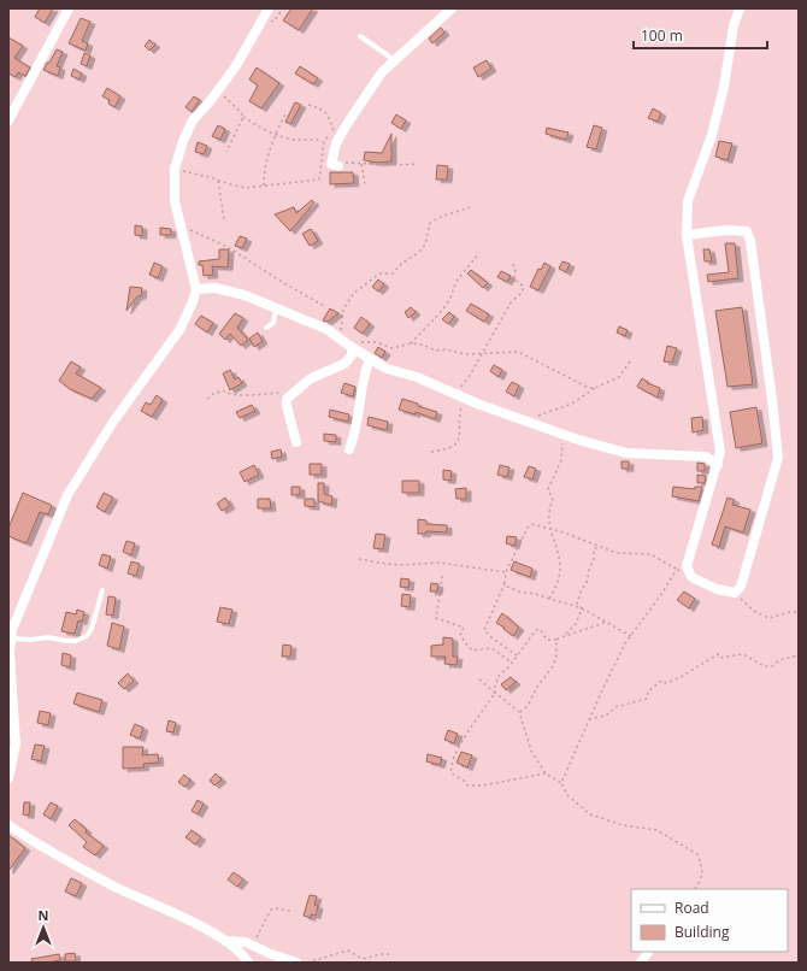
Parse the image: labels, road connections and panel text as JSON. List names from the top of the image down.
{
  "legend": ["Road", "Building"],
  "scale_bar": "100 m",
  "north": "top"
}
